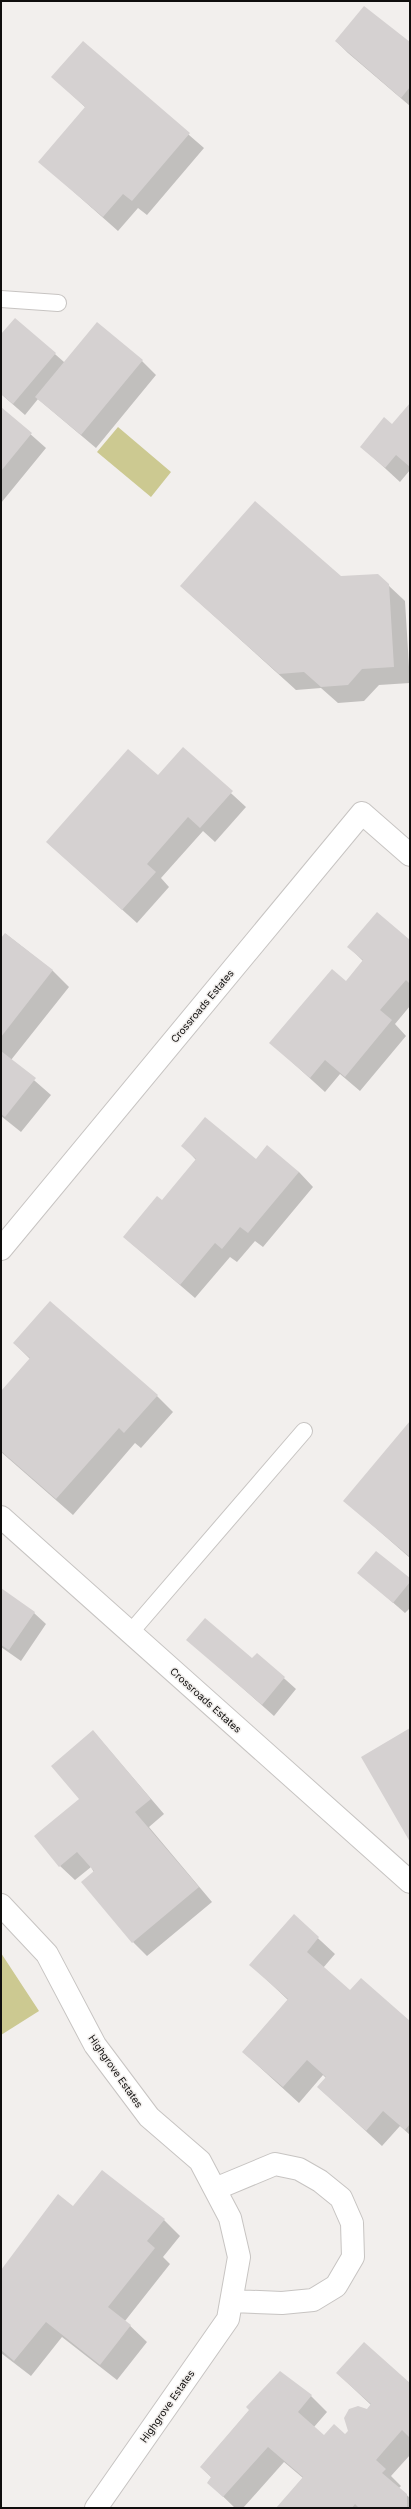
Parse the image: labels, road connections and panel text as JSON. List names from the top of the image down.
{
  "streets": {
    "street": ["Crossroads Estates", "Highgrove Estates"]
  }
}
